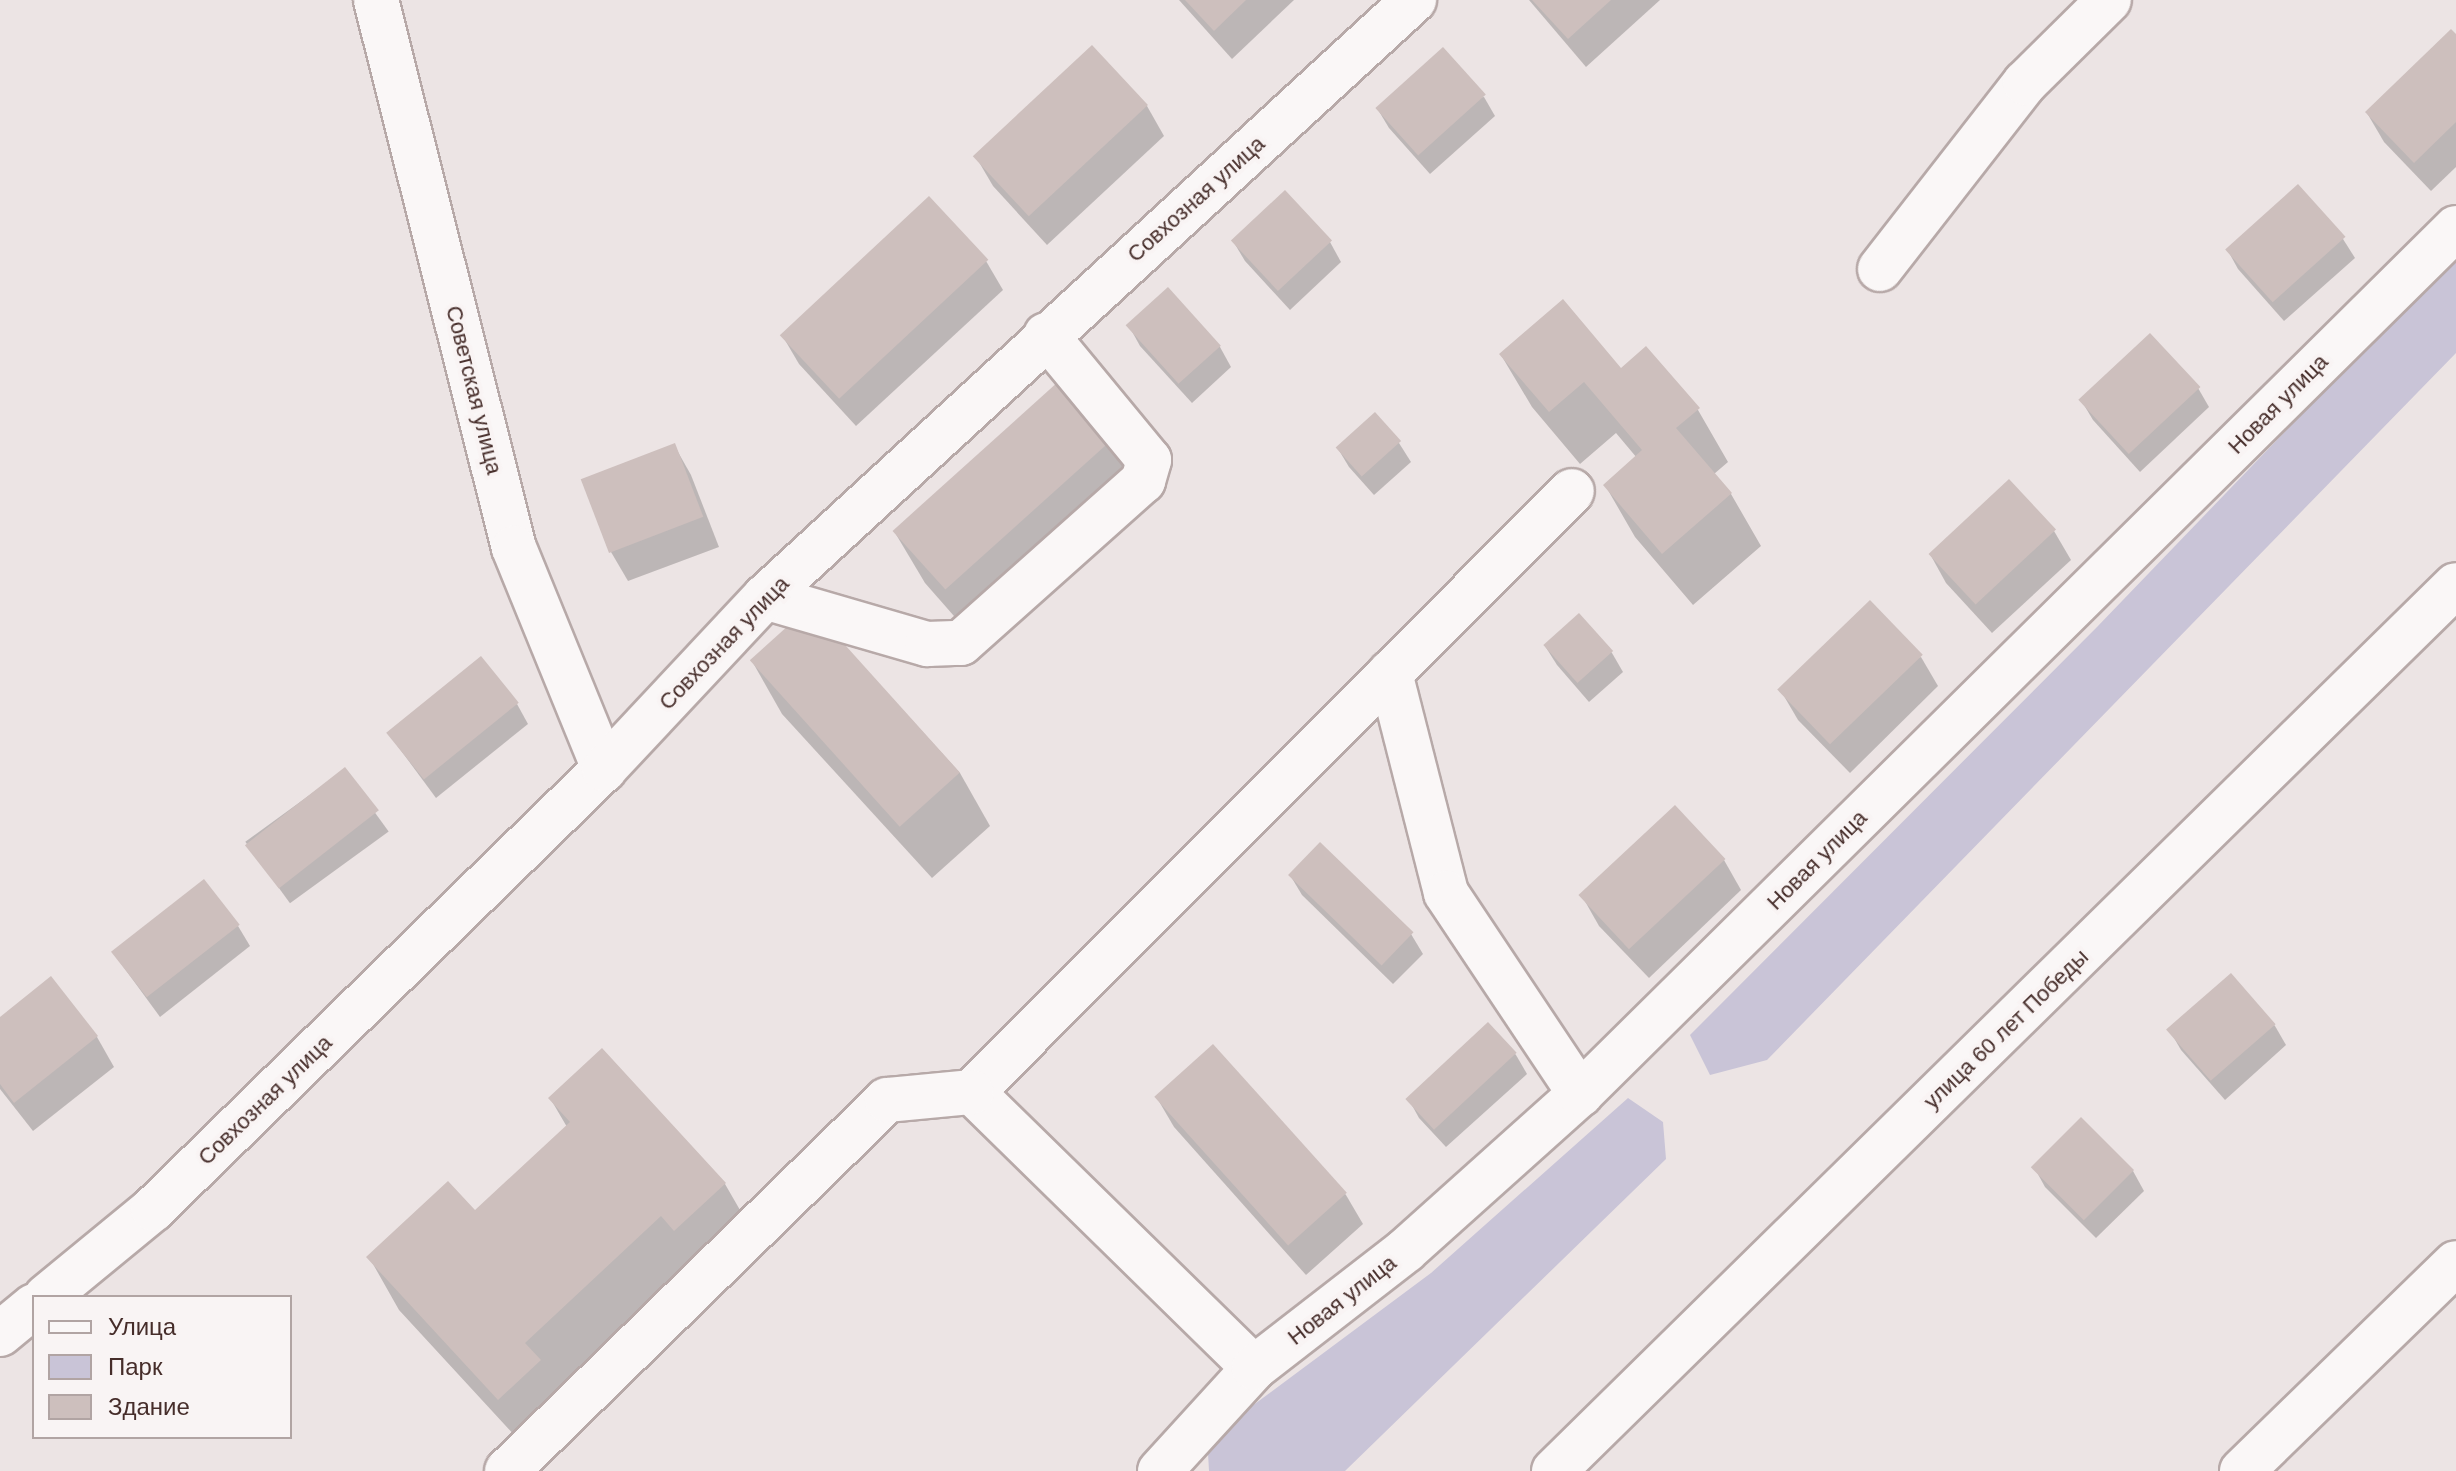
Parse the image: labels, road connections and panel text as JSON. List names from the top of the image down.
{
  "streets": {
    "street": [
      "Совхозная улица",
      "Советская улица",
      "Новая улица",
      "улица 60 лет Победы"
    ]
  },
  "crossings": [
    ["Совхозная улица", "Советская улица"]
  ],
  "legend": ["Улица", "Парк", "Здание"]
}
